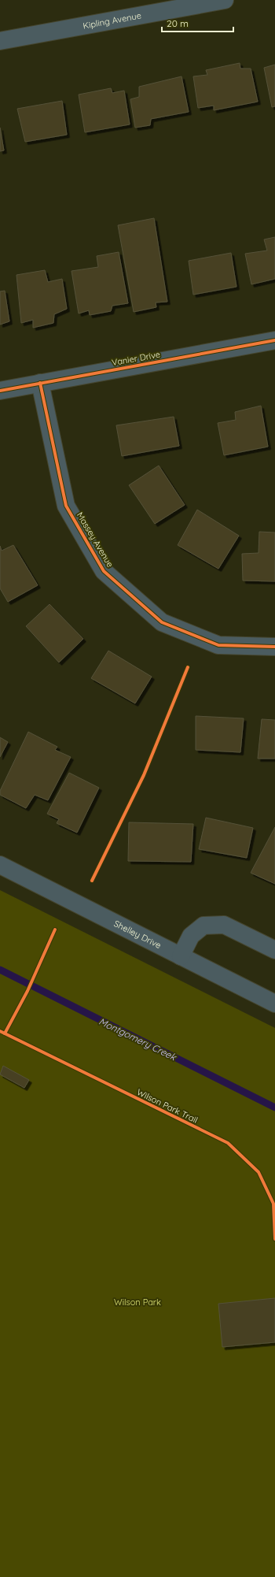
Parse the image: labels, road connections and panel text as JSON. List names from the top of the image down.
{
  "streets": {
    "street": [
      "Kipling Avenue",
      "Vanier Drive",
      "Massey Avenue",
      "Shelley Drive"
    ],
    "cycle path": ["Wilson Park Trail"]
  },
  "crossings": [
    ["Vanier Drive", "Massey Avenue"]
  ],
  "water": ["Montgomery Creek"],
  "parks": ["Wilson Park"],
  "scale_bar": "20 m"
}
